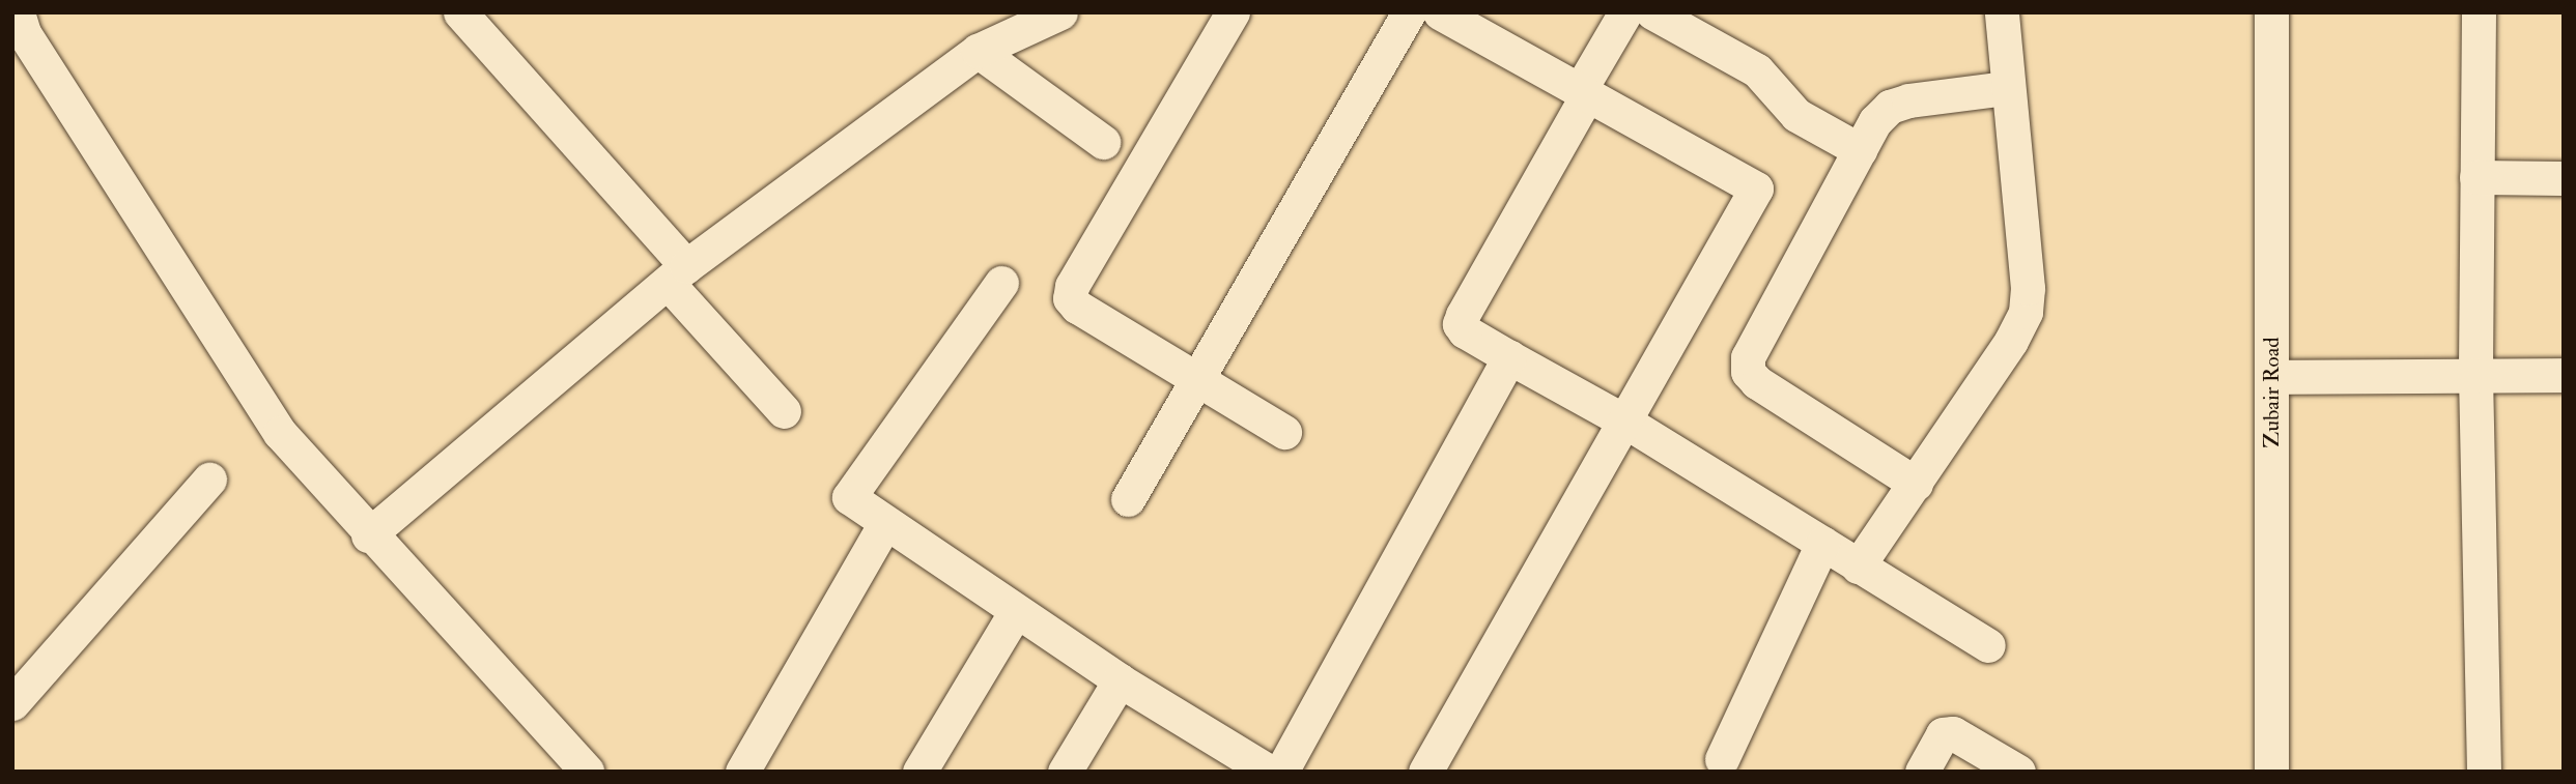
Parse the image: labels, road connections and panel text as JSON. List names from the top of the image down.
{
  "streets": {
    "street": ["Zubair Road"]
  }
}
